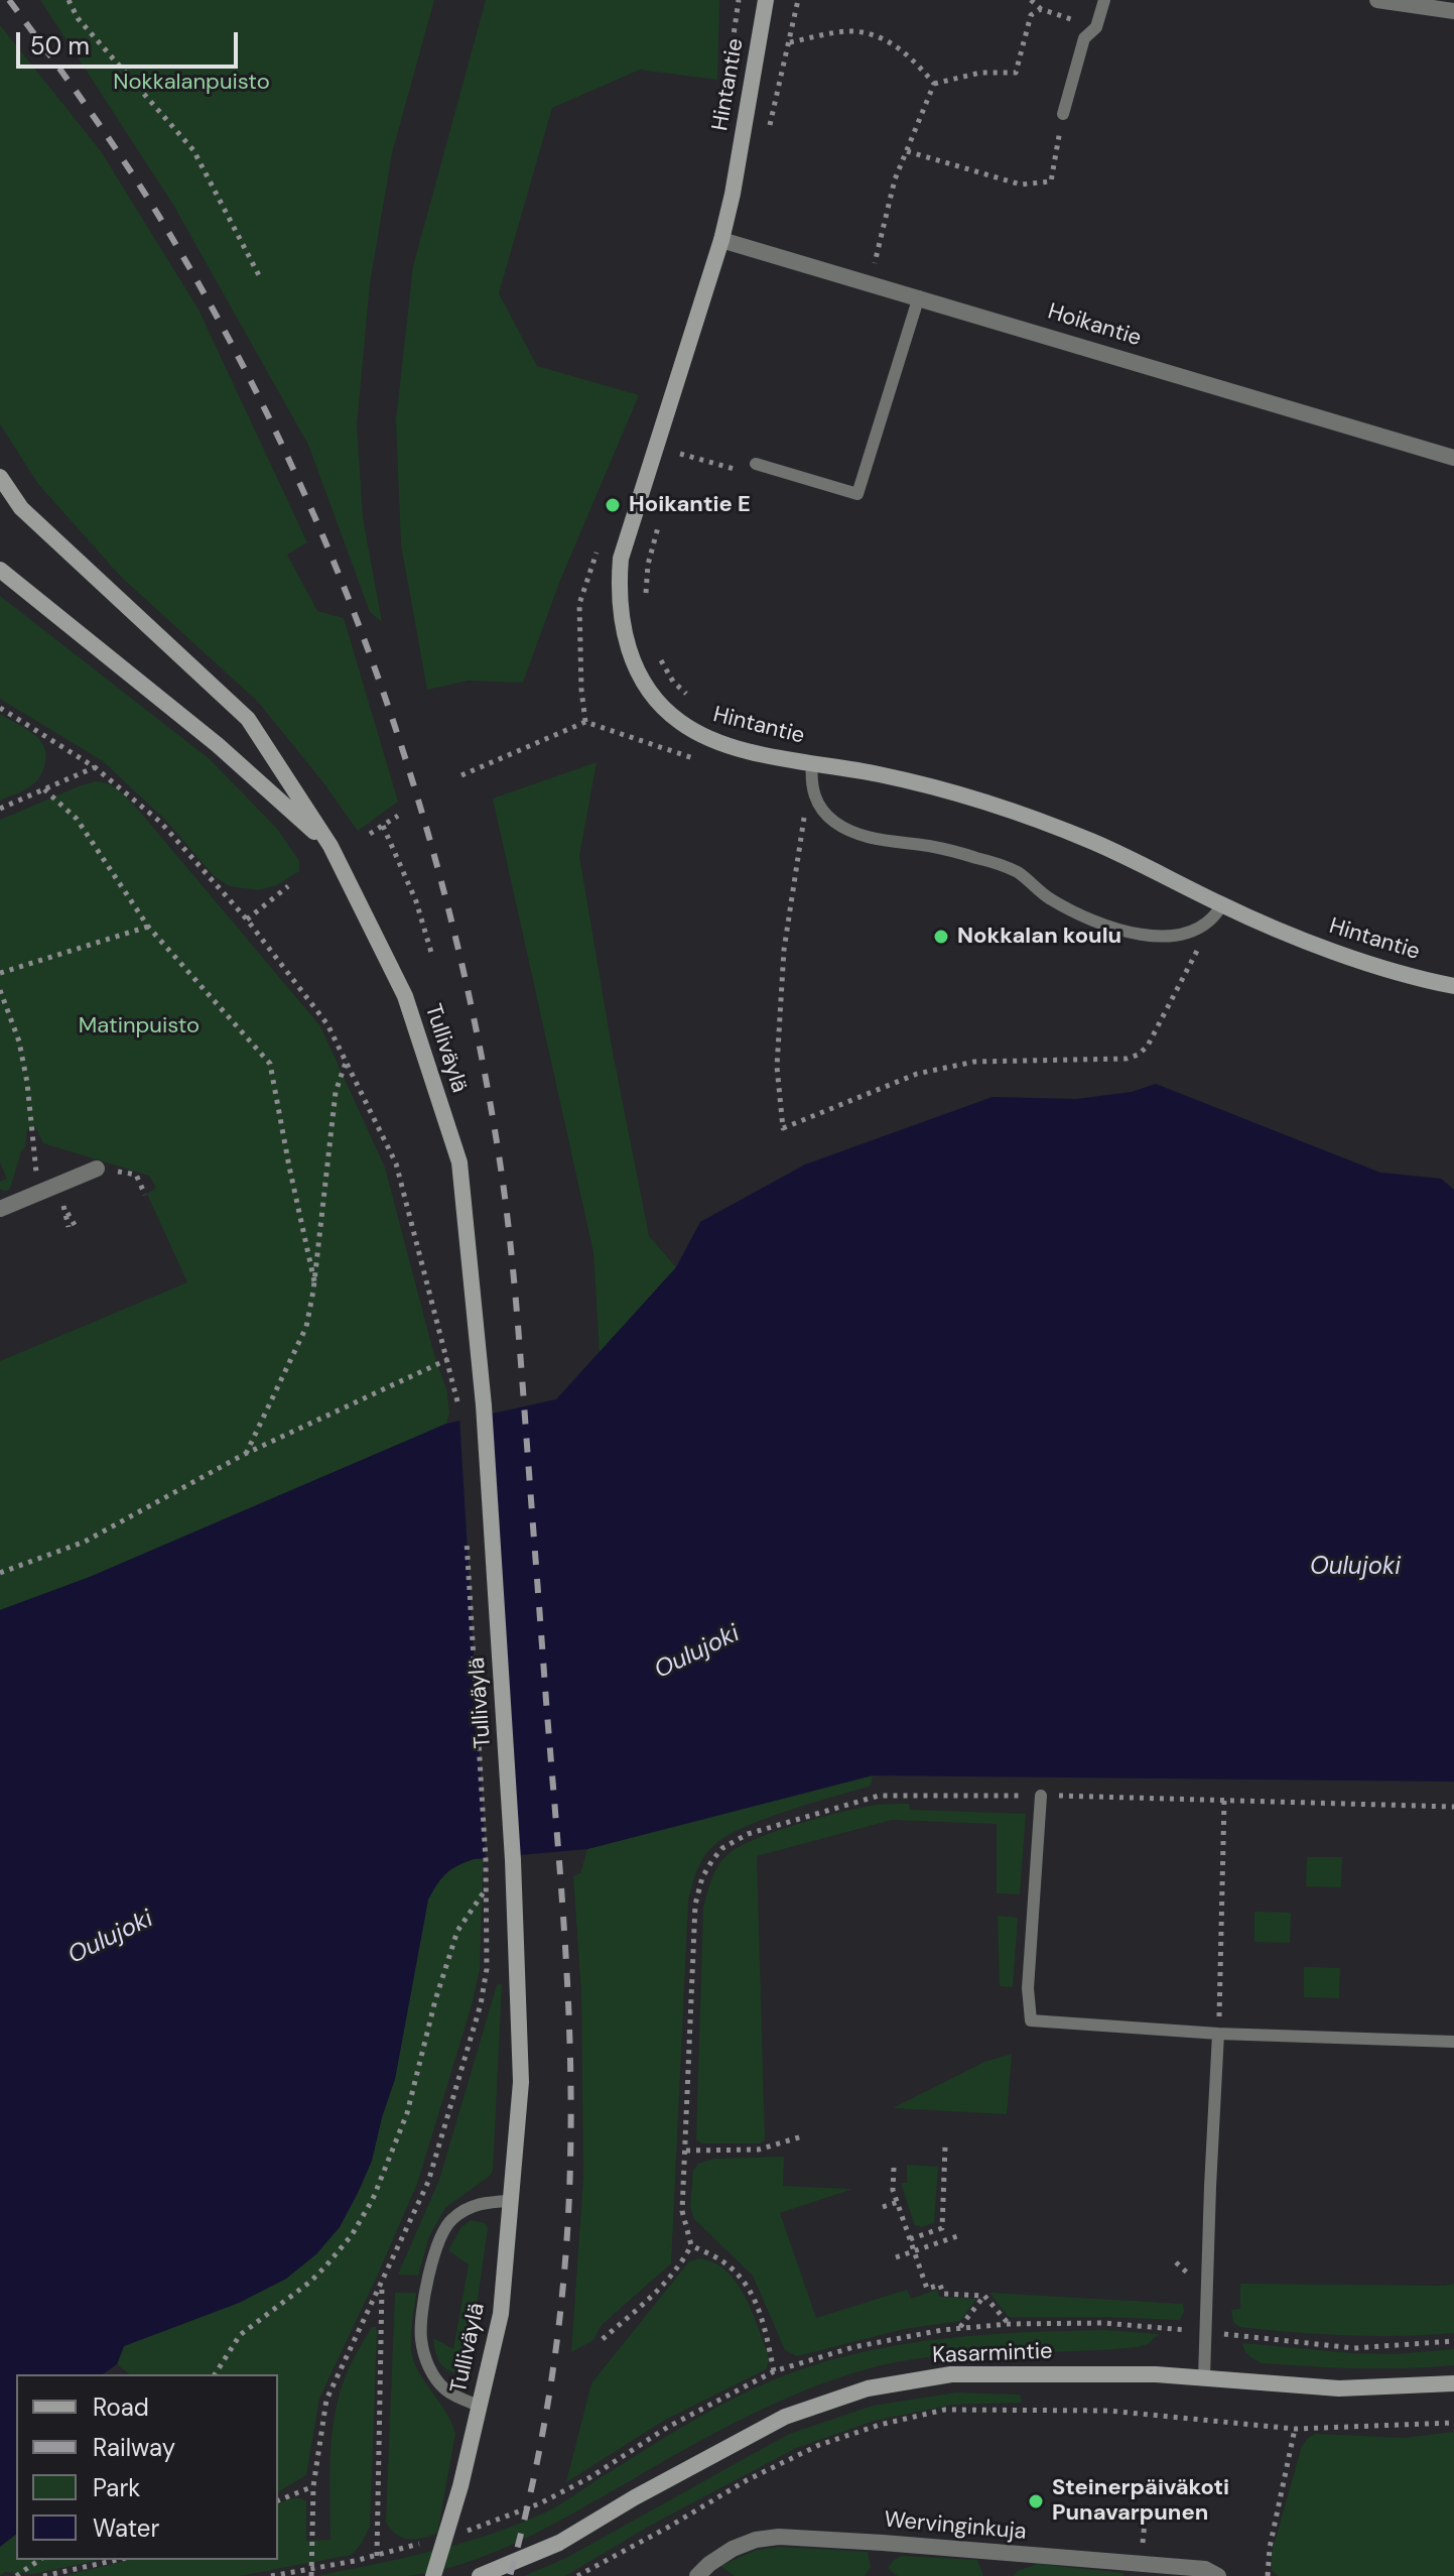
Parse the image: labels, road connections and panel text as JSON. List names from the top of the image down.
{
  "streets": {
    "main road": ["Hintantie", "Tulliväylä", "Kasarmintie"],
    "street": ["Hoikantie", "Wervinginkuja"]
  },
  "crossings": [
    ["Hintantie", "Hoikantie"]
  ],
  "water": ["Oulujoki"],
  "parks": ["Nokkalanpuisto", "Matinpuisto"],
  "places": ["Hoikantie E", "Nokkalan koulu", "Steinerpäiväkoti Punavarpunen"],
  "legend": [
    "Road",
    "Railway",
    "Park",
    "Water"
  ],
  "scale_bar": "50 m"
}
